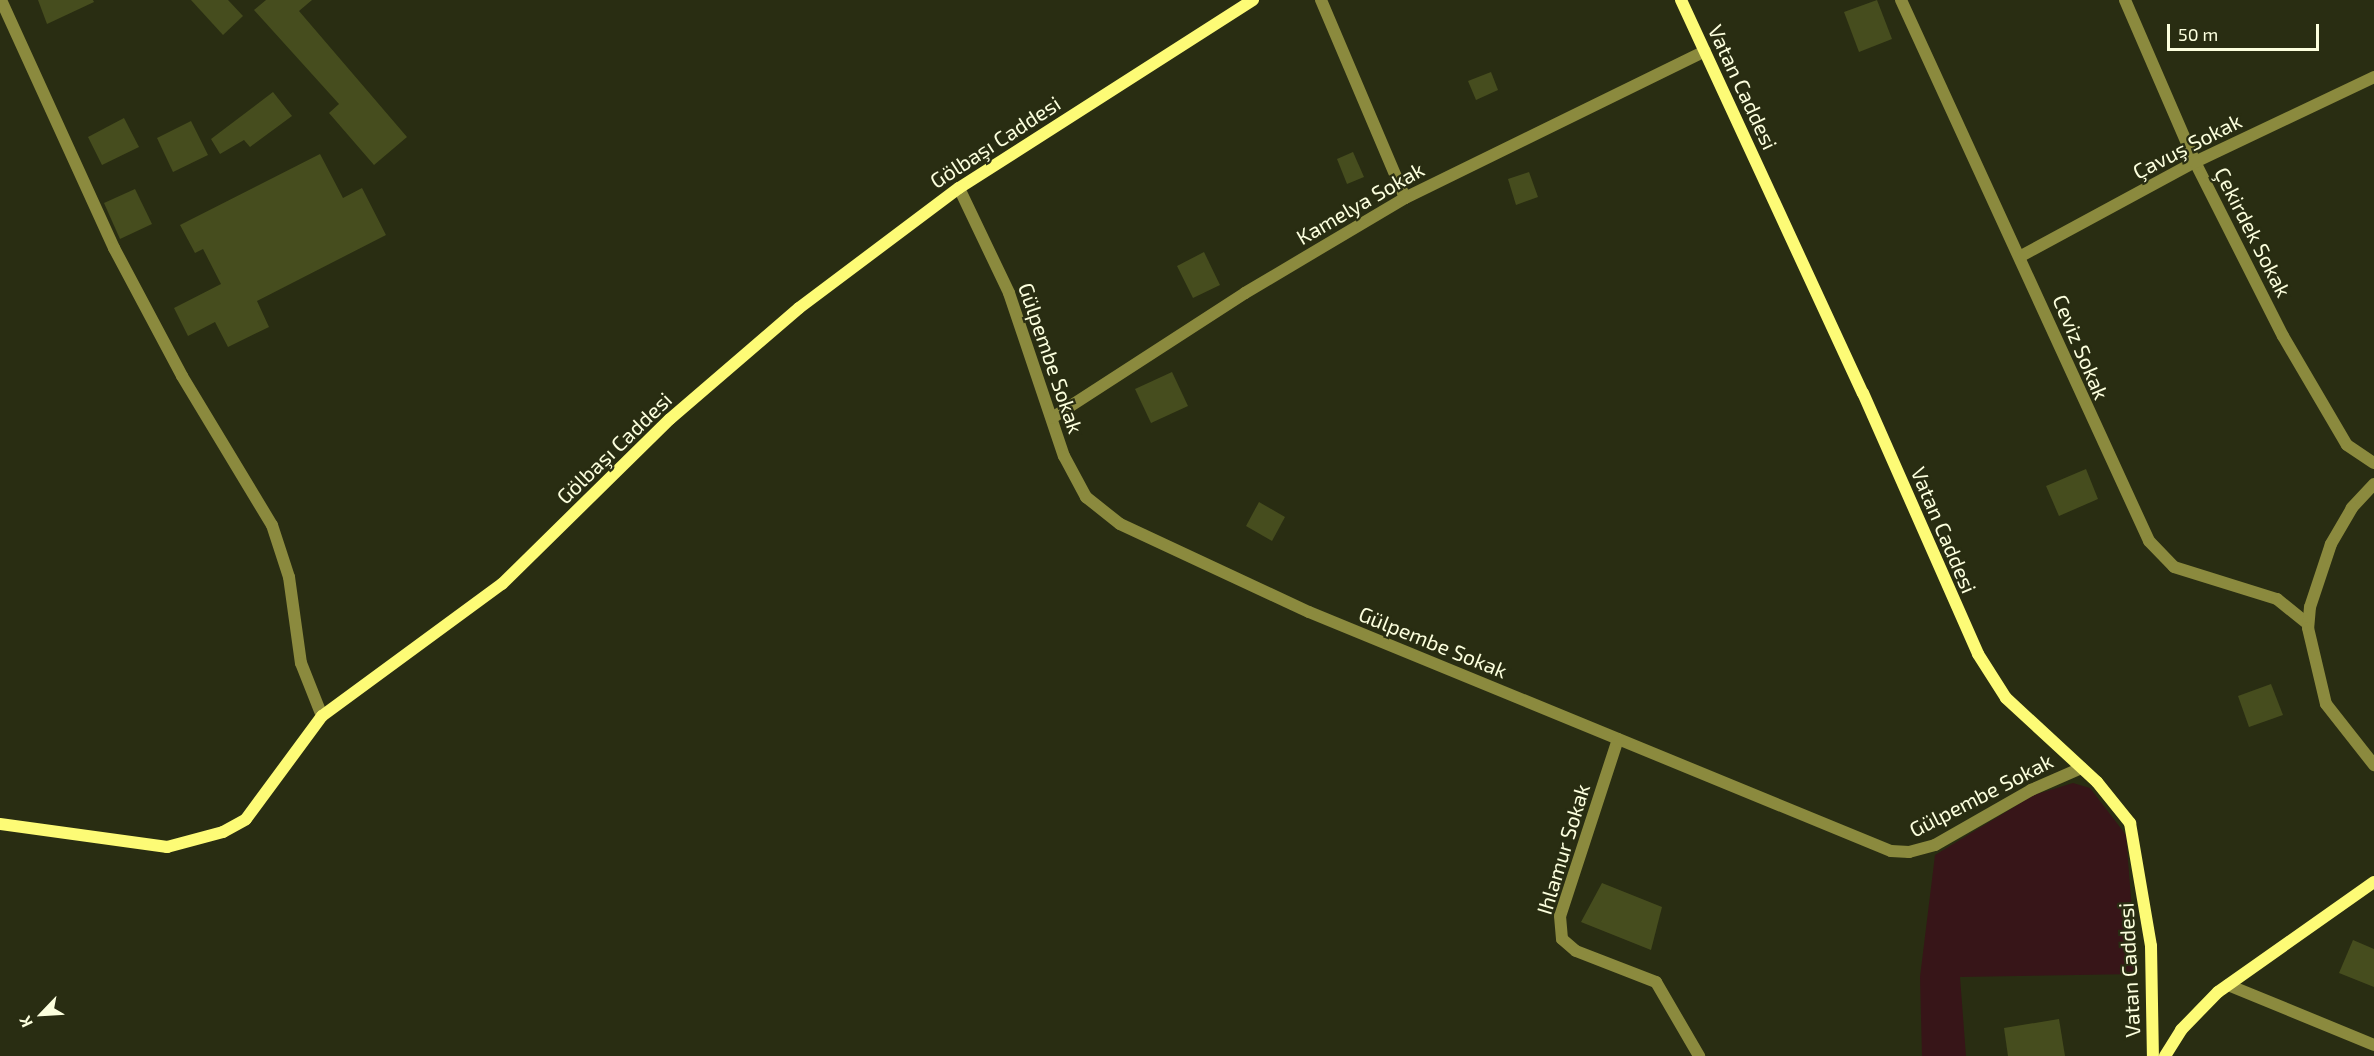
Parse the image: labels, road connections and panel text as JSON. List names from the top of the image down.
{
  "streets": {
    "street": [
      "Vatan Caddesi",
      "Gölbaşı Caddesi",
      "Çavuş Sokak",
      "Kamelya Sokak",
      "Çekirdek Sokak",
      "Ceviz Sokak",
      "Gülpembe Sokak",
      "Ihlamur Sokak"
    ]
  },
  "crossings": [
    ["Vatan Caddesi", "Kamelya Sokak"],
    ["Vatan Caddesi", "Gülpembe Sokak"],
    ["Gölbaşı Caddesi", "Gülpembe Sokak"],
    ["Çavuş Sokak", "Çekirdek Sokak"],
    ["Çavuş Sokak", "Ceviz Sokak"],
    ["Kamelya Sokak", "Gülpembe Sokak"],
    ["Gülpembe Sokak", "Ihlamur Sokak"]
  ],
  "scale_bar": "50 m",
  "north": "bottom left"
}
